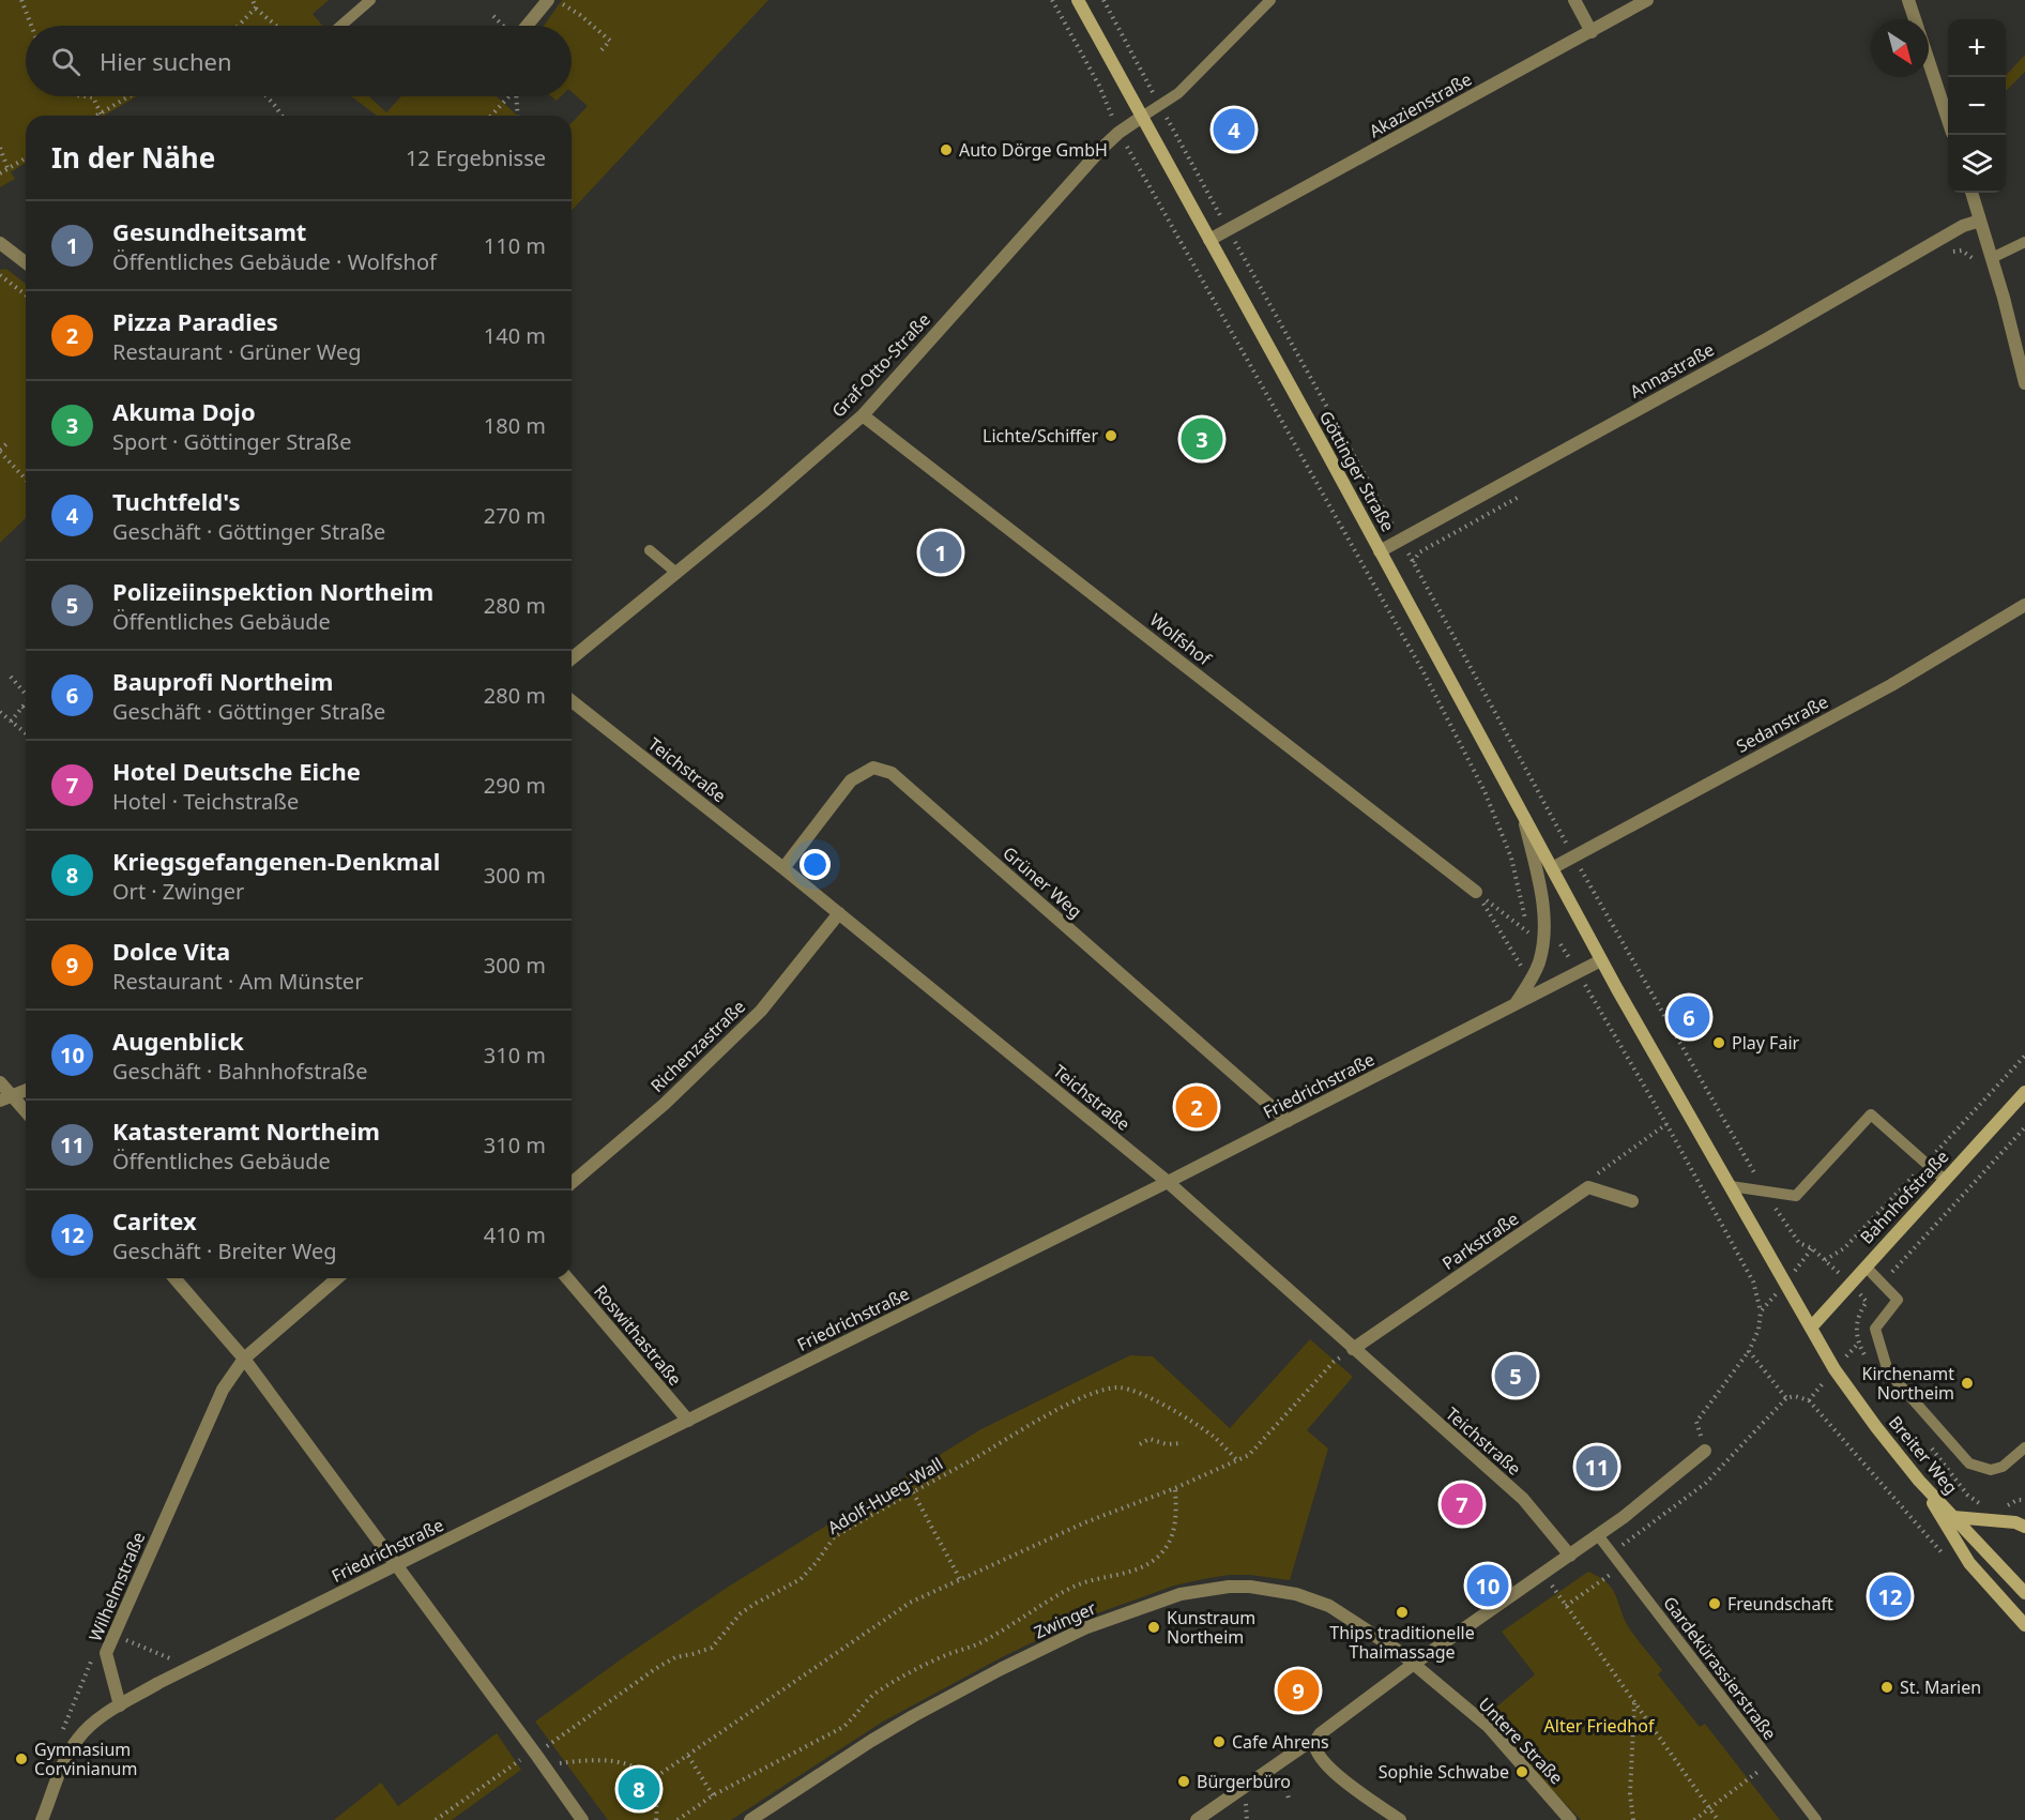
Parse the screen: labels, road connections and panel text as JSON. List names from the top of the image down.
{
  "streets": {
    "main road": ["Göttinger Straße", "Bahnhofstraße", "Breiter Weg"],
    "street": [
      "Akazienstraße",
      "Graf-Otto-Straße",
      "Annastraße",
      "Wolfshof",
      "Sedanstraße",
      "Teichstraße",
      "Grüner Weg",
      "Richenzastraße",
      "Friedrichstraße",
      "Parkstraße",
      "Roswithastraße",
      "Wilhelmstraße",
      "Zwinger",
      "Untere Straße"
    ],
    "lane": ["Gardekürassierstraße"],
    "path": ["Adolf-Hueg-Wall"]
  },
  "crossings": [
    ["Akazienstraße", "Göttinger Straße"],
    ["Graf-Otto-Straße", "Göttinger Straße"],
    ["Graf-Otto-Straße", "Wolfshof"],
    ["Annastraße", "Göttinger Straße"],
    ["Göttinger Straße", "Sedanstraße"],
    ["Göttinger Straße", "Friedrichstraße"],
    ["Göttinger Straße", "Breiter Weg"],
    ["Teichstraße", "Grüner Weg"],
    ["Teichstraße", "Richenzastraße"],
    ["Teichstraße", "Friedrichstraße"],
    ["Teichstraße", "Parkstraße"],
    ["Grüner Weg", "Friedrichstraße"],
    ["Friedrichstraße", "Roswithastraße"],
    ["Friedrichstraße", "Wilhelmstraße"],
    ["Bahnhofstraße", "Breiter Weg"],
    ["Zwinger", "Untere Straße"]
  ],
  "parks": ["Alter Friedhof"],
  "places": [
    "Auto Dörge GmbH",
    "Lichte/Schiffer",
    "Play Fair",
    "Kirchenamt Northeim",
    "Freundschaft",
    "Thips traditionelle Thaimassage",
    "Kunstraum Northeim",
    "St. Marien",
    "Cafe Ahrens",
    "Gymnasium Corvinianum",
    "Sophie Schwabe",
    "Bürgerbüro"
  ],
  "north": "bottom right",
  "page": {
    "map_buttons": ["+", "−"],
    "search": "Hier suchen",
    "pins": [
      "4",
      "3",
      "1",
      "6",
      "2",
      "5",
      "11",
      "7",
      "10",
      "12",
      "9",
      "8"
    ],
    "heading": ["In der Nähe", "12 Ergebnisse"],
    "list": [
      {
        "mark": "1",
        "name": "Gesundheitsamt",
        "note": "Öffentliches Gebäude · Wolfshof",
        "value": "110 m"
      },
      {
        "mark": "2",
        "name": "Pizza Paradies",
        "note": "Restaurant · Grüner Weg",
        "value": "140 m"
      },
      {
        "mark": "3",
        "name": "Akuma Dojo",
        "note": "Sport · Göttinger Straße",
        "value": "180 m"
      },
      {
        "mark": "4",
        "name": "Tuchtfeld's",
        "note": "Geschäft · Göttinger Straße",
        "value": "270 m"
      },
      {
        "mark": "5",
        "name": "Polizeiinspektion Northeim",
        "note": "Öffentliches Gebäude",
        "value": "280 m"
      },
      {
        "mark": "6",
        "name": "Bauprofi Northeim",
        "note": "Geschäft · Göttinger Straße",
        "value": "280 m"
      },
      {
        "mark": "7",
        "name": "Hotel Deutsche Eiche",
        "note": "Hotel · Teichstraße",
        "value": "290 m"
      },
      {
        "mark": "8",
        "name": "Kriegsgefangenen-Denkmal",
        "note": "Ort · Zwinger",
        "value": "300 m"
      },
      {
        "mark": "9",
        "name": "Dolce Vita",
        "note": "Restaurant · Am Münster",
        "value": "300 m"
      },
      {
        "mark": "10",
        "name": "Augenblick",
        "note": "Geschäft · Bahnhofstraße",
        "value": "310 m"
      },
      {
        "mark": "11",
        "name": "Katasteramt Northeim",
        "note": "Öffentliches Gebäude",
        "value": "310 m"
      },
      {
        "mark": "12",
        "name": "Caritex",
        "note": "Geschäft · Breiter Weg",
        "value": "410 m"
      }
    ]
  }
}
